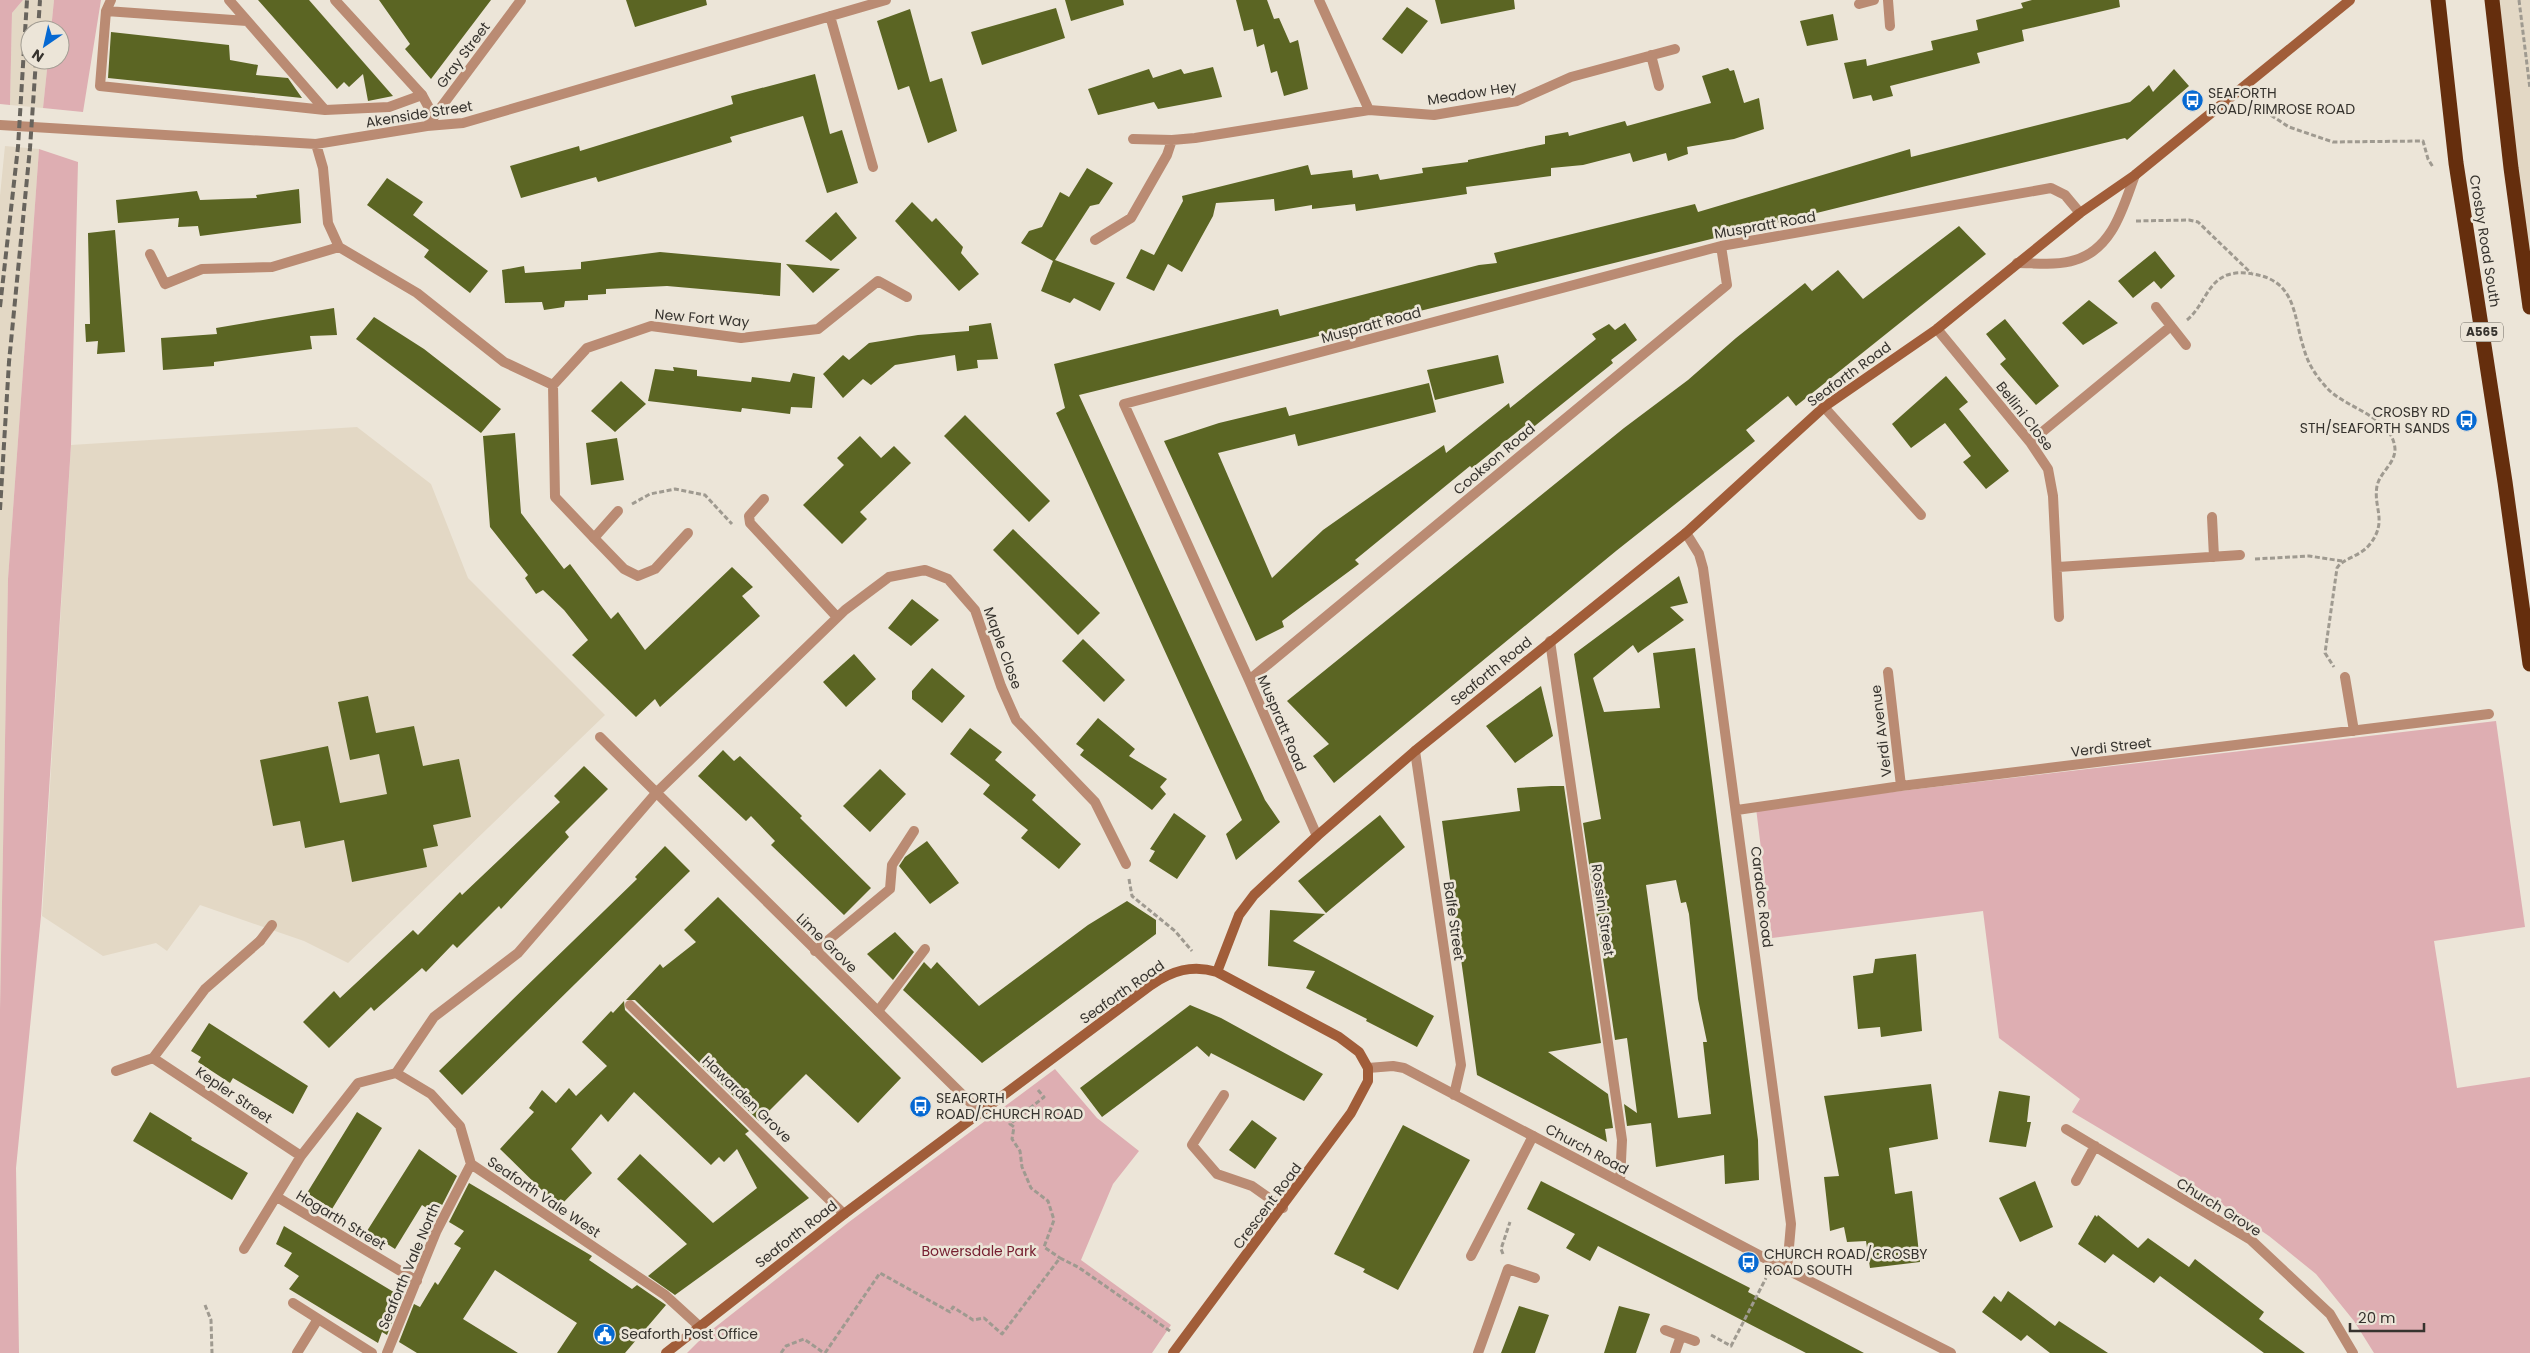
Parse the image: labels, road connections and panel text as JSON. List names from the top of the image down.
{
  "streets": {
    "highway": ["Crosby Road South", "A565"],
    "main road": ["Seaforth Road", "Crescent Road"],
    "street": [
      "Gray Street",
      "Meadow Hey",
      "Akenside Street",
      "Muspratt Road",
      "New Fort Way",
      "Bellini Close",
      "Cookson Road",
      "Maple Close",
      "Verdi Avenue",
      "Verdi Street",
      "Caradoc Road",
      "Rossini Street",
      "Balfe Street",
      "Lime Grove",
      "Kepler Street",
      "Hawarden Grove",
      "Church Road",
      "Seaforth Vale West",
      "Church Grove",
      "Hogarth Street",
      "Seaforth Vale North"
    ]
  },
  "crossings": [
    ["Gray Street", "Akenside Street"],
    ["Muspratt Road", "Seaforth Road"],
    ["Muspratt Road", "Cookson Road"],
    ["Seaforth Road", "Bellini Close"],
    ["Seaforth Road", "Caradoc Road"],
    ["Seaforth Road", "Rossini Street"],
    ["Seaforth Road", "Balfe Street"],
    ["Seaforth Road", "Lime Grove"],
    ["Seaforth Road", "Hawarden Grove"],
    ["Seaforth Road", "Seaforth Vale West"],
    ["Maple Close", "Lime Grove"],
    ["Verdi Avenue", "Verdi Street"],
    ["Verdi Street", "Caradoc Road"],
    ["Caradoc Road", "Church Road"],
    ["Rossini Street", "Church Road"],
    ["Balfe Street", "Church Road"],
    ["Church Road", "Crescent Road"],
    ["Seaforth Vale West", "Seaforth Vale North"],
    ["Hogarth Street", "Seaforth Vale North"]
  ],
  "parks": ["Bowersdale Park"],
  "places": {
    "bus stop": [
      "SEAFORTH ROAD/RIMROSE ROAD",
      "CROSBY RD STH/SEAFORTH SANDS",
      "SEAFORTH ROAD/CHURCH ROAD",
      "CHURCH ROAD/CROSBY ROAD SOUTH"
    ],
    "public building": ["Seaforth Post Office"]
  },
  "scale_bar": "20 m",
  "north": "bottom left"
}
